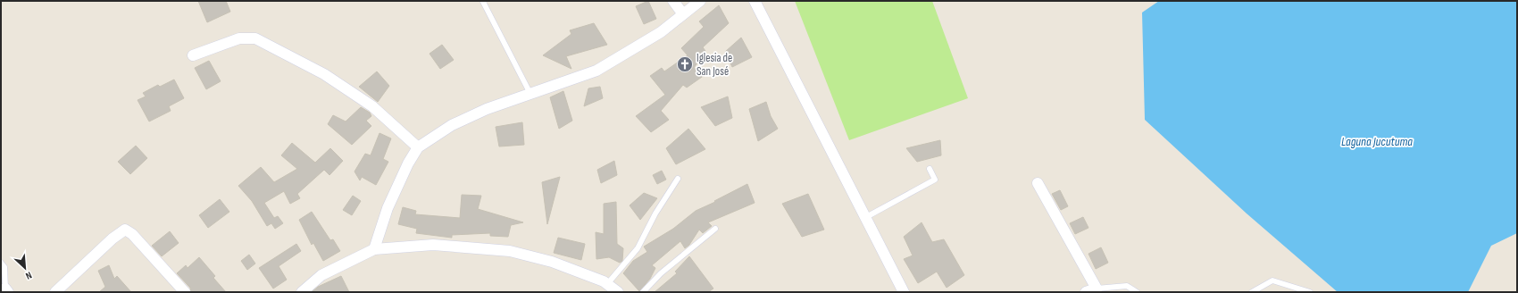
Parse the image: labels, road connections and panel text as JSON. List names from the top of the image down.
{
  "water": ["Laguna Jucutuma"],
  "places": {
    "church": ["Iglesia de San José"]
  },
  "north": "bottom right"
}
